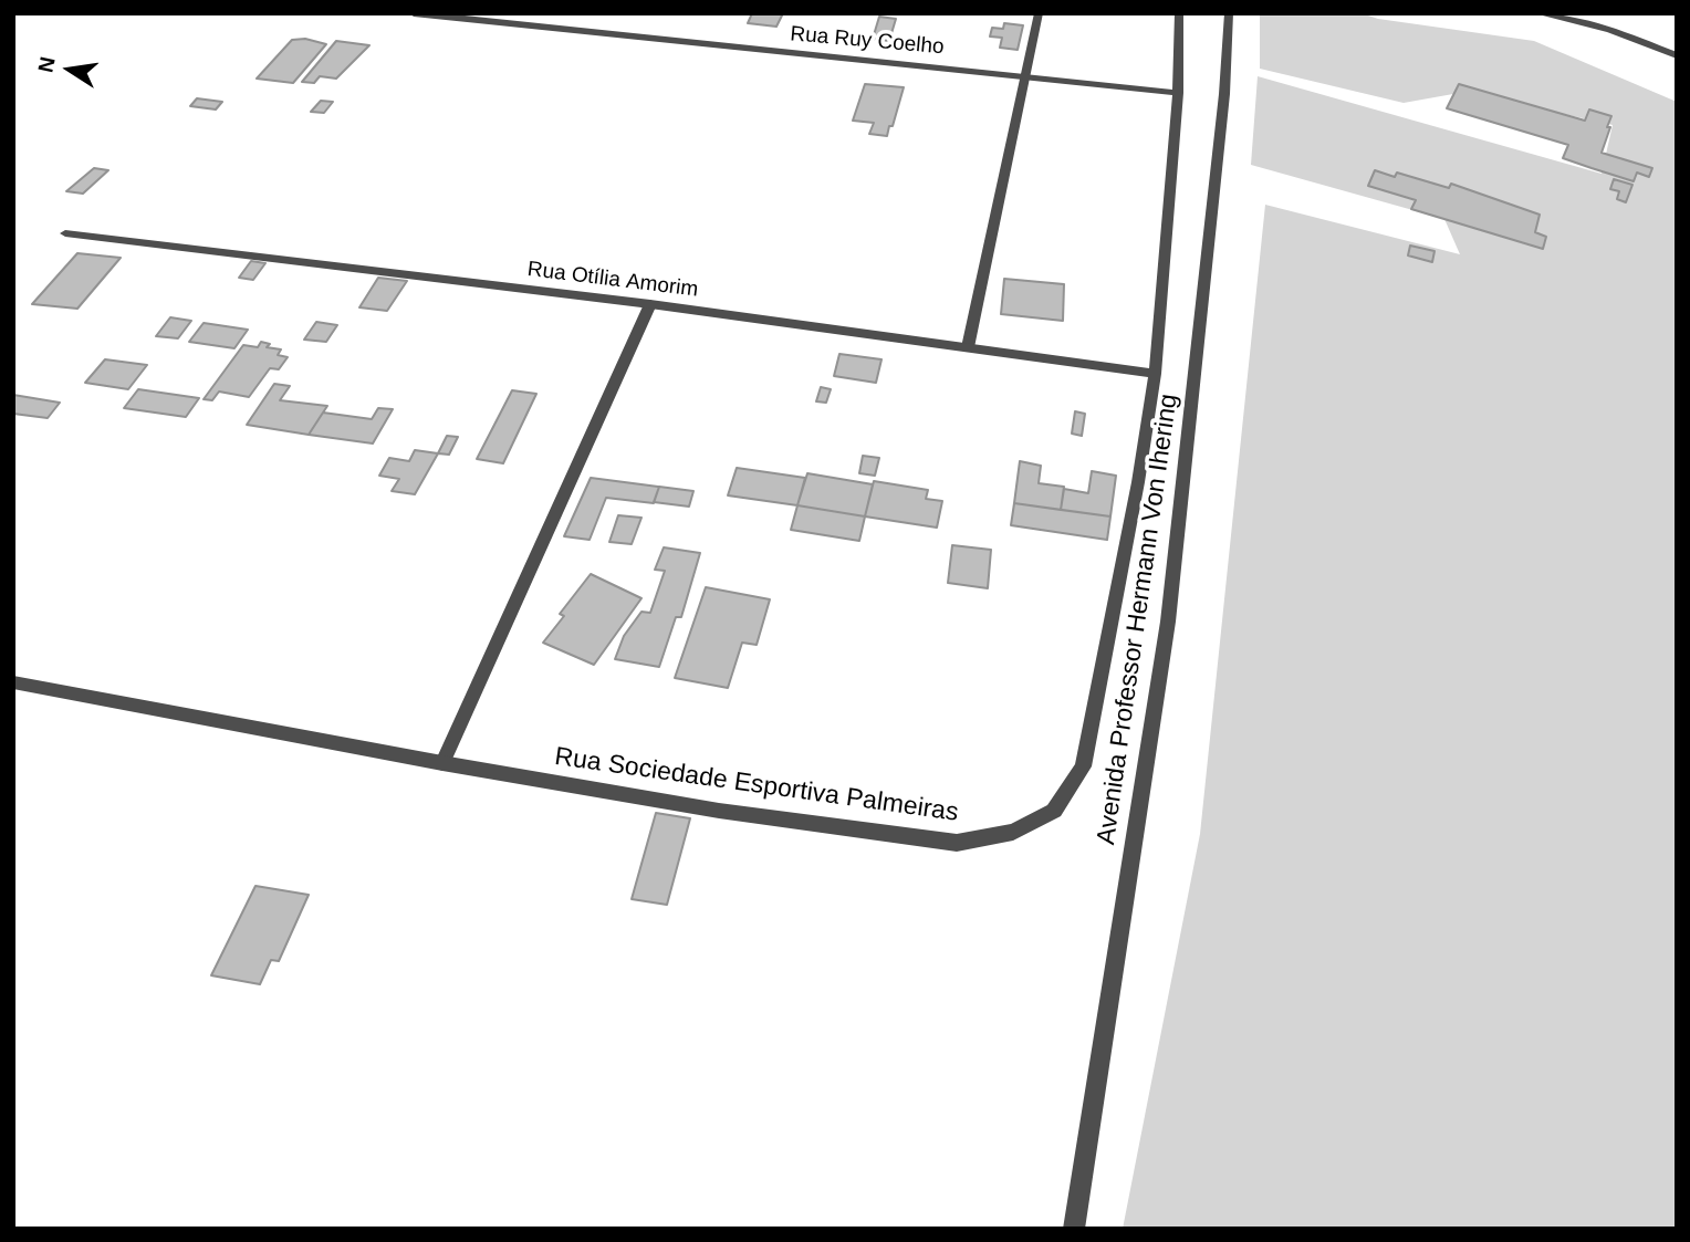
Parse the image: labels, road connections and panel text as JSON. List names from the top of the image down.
{
  "streets": {
    "street": [
      "Rua Ruy Coelho",
      "Rua Otília Amorim",
      "Avenida Professor Hermann Von Ihering",
      "Rua Sociedade Esportiva Palmeiras"
    ]
  },
  "crossings": [
    ["Rua Ruy Coelho", "Rua Sociedade Esportiva Palmeiras"],
    ["Rua Otília Amorim", "Rua Sociedade Esportiva Palmeiras"]
  ],
  "north": "left"
}
